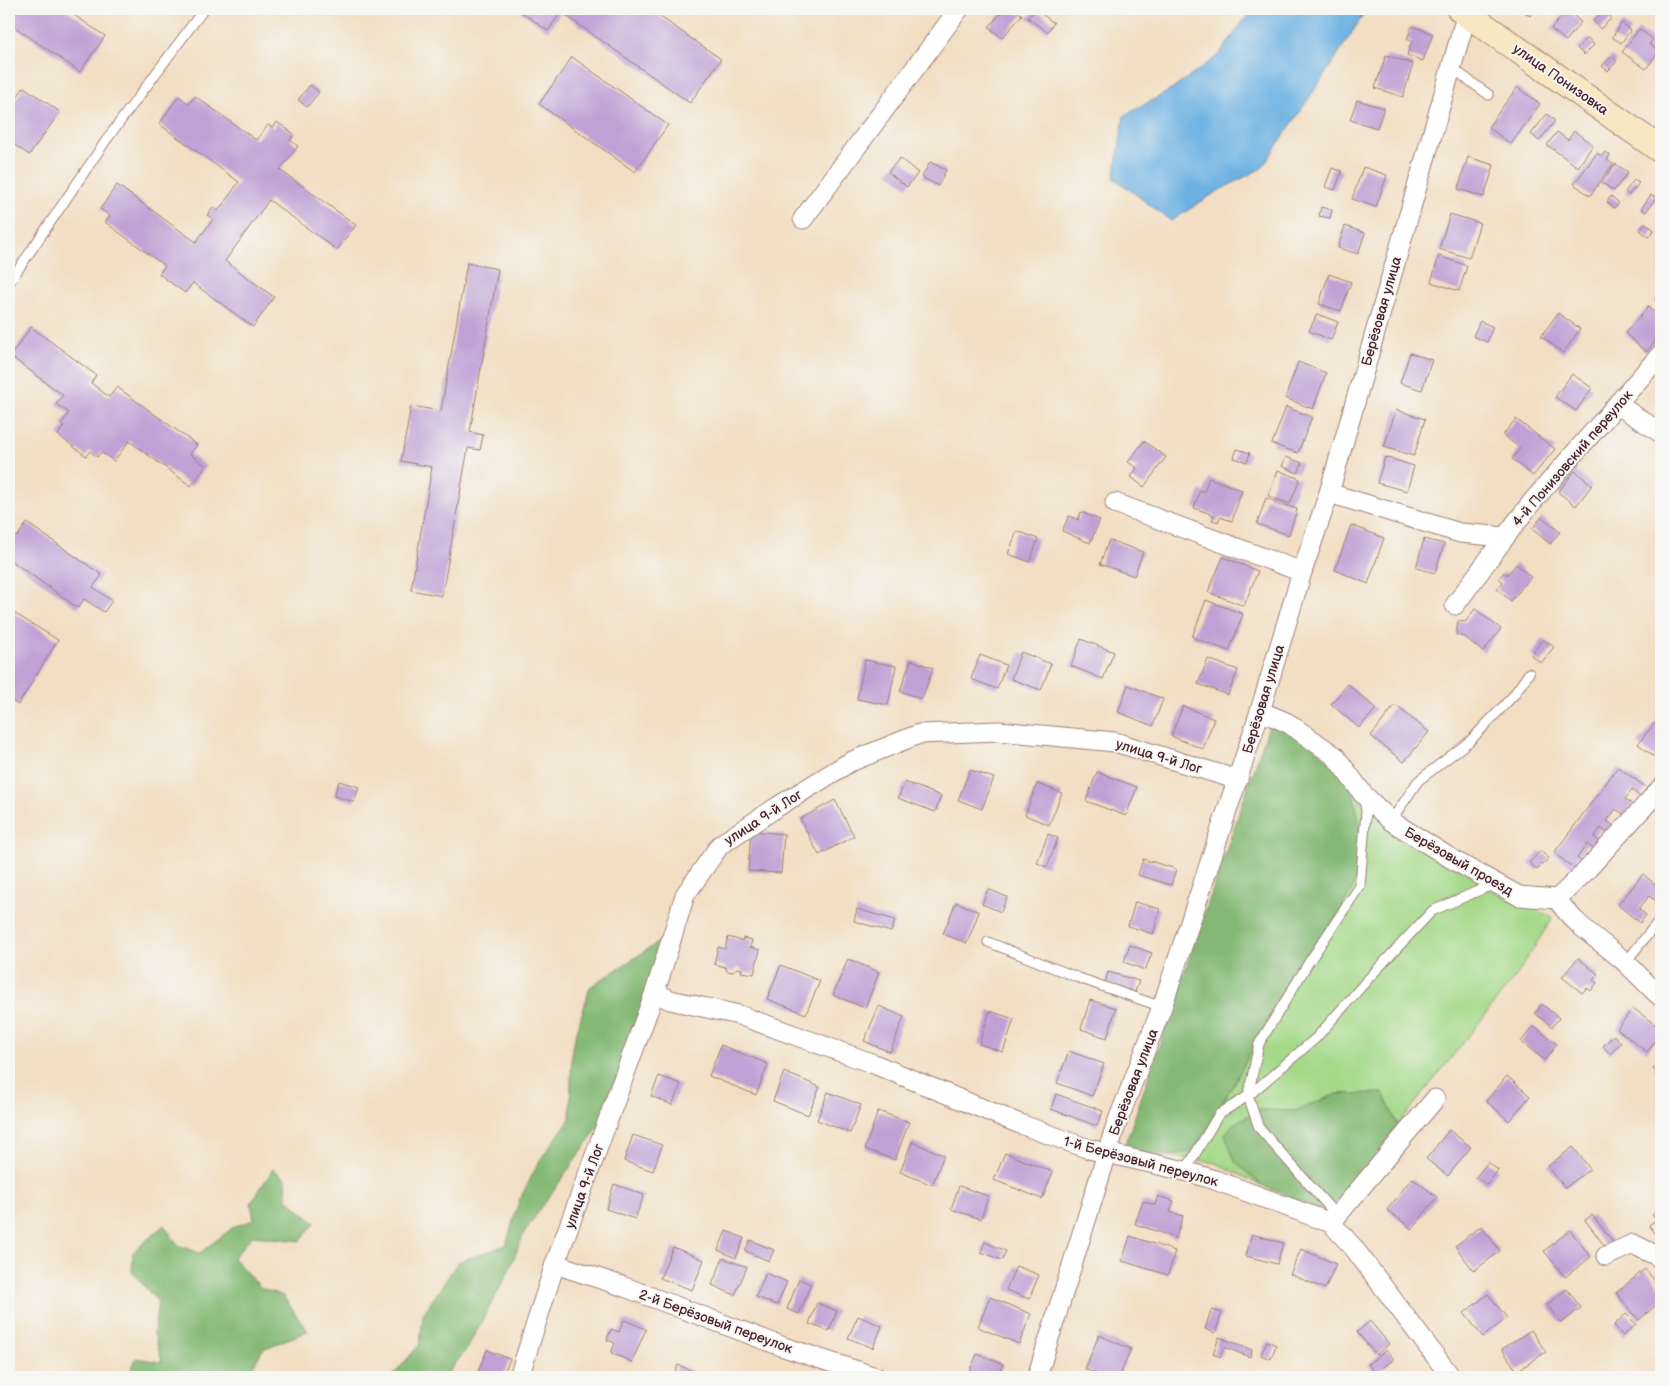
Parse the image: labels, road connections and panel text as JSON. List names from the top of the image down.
{
  "streets": {
    "main road": ["улица Понизовка"],
    "street": [
      "Берёзовая улица",
      "4-й Понизовский переулок",
      "улица 9-й Лог",
      "Берёзовый проезд",
      "1-й Берёзовый переулок",
      "2-й Берёзовый переулок"
    ]
  },
  "crossings": [
    ["улица Понизовка", "Берёзовая улица"],
    ["Берёзовая улица", "4-й Понизовский переулок"],
    ["Берёзовая улица", "улица 9-й Лог"],
    ["Берёзовая улица", "Берёзовый проезд"],
    ["Берёзовая улица", "1-й Берёзовый переулок"],
    ["улица 9-й Лог", "1-й Берёзовый переулок"],
    ["улица 9-й Лог", "2-й Берёзовый переулок"]
  ]
}
